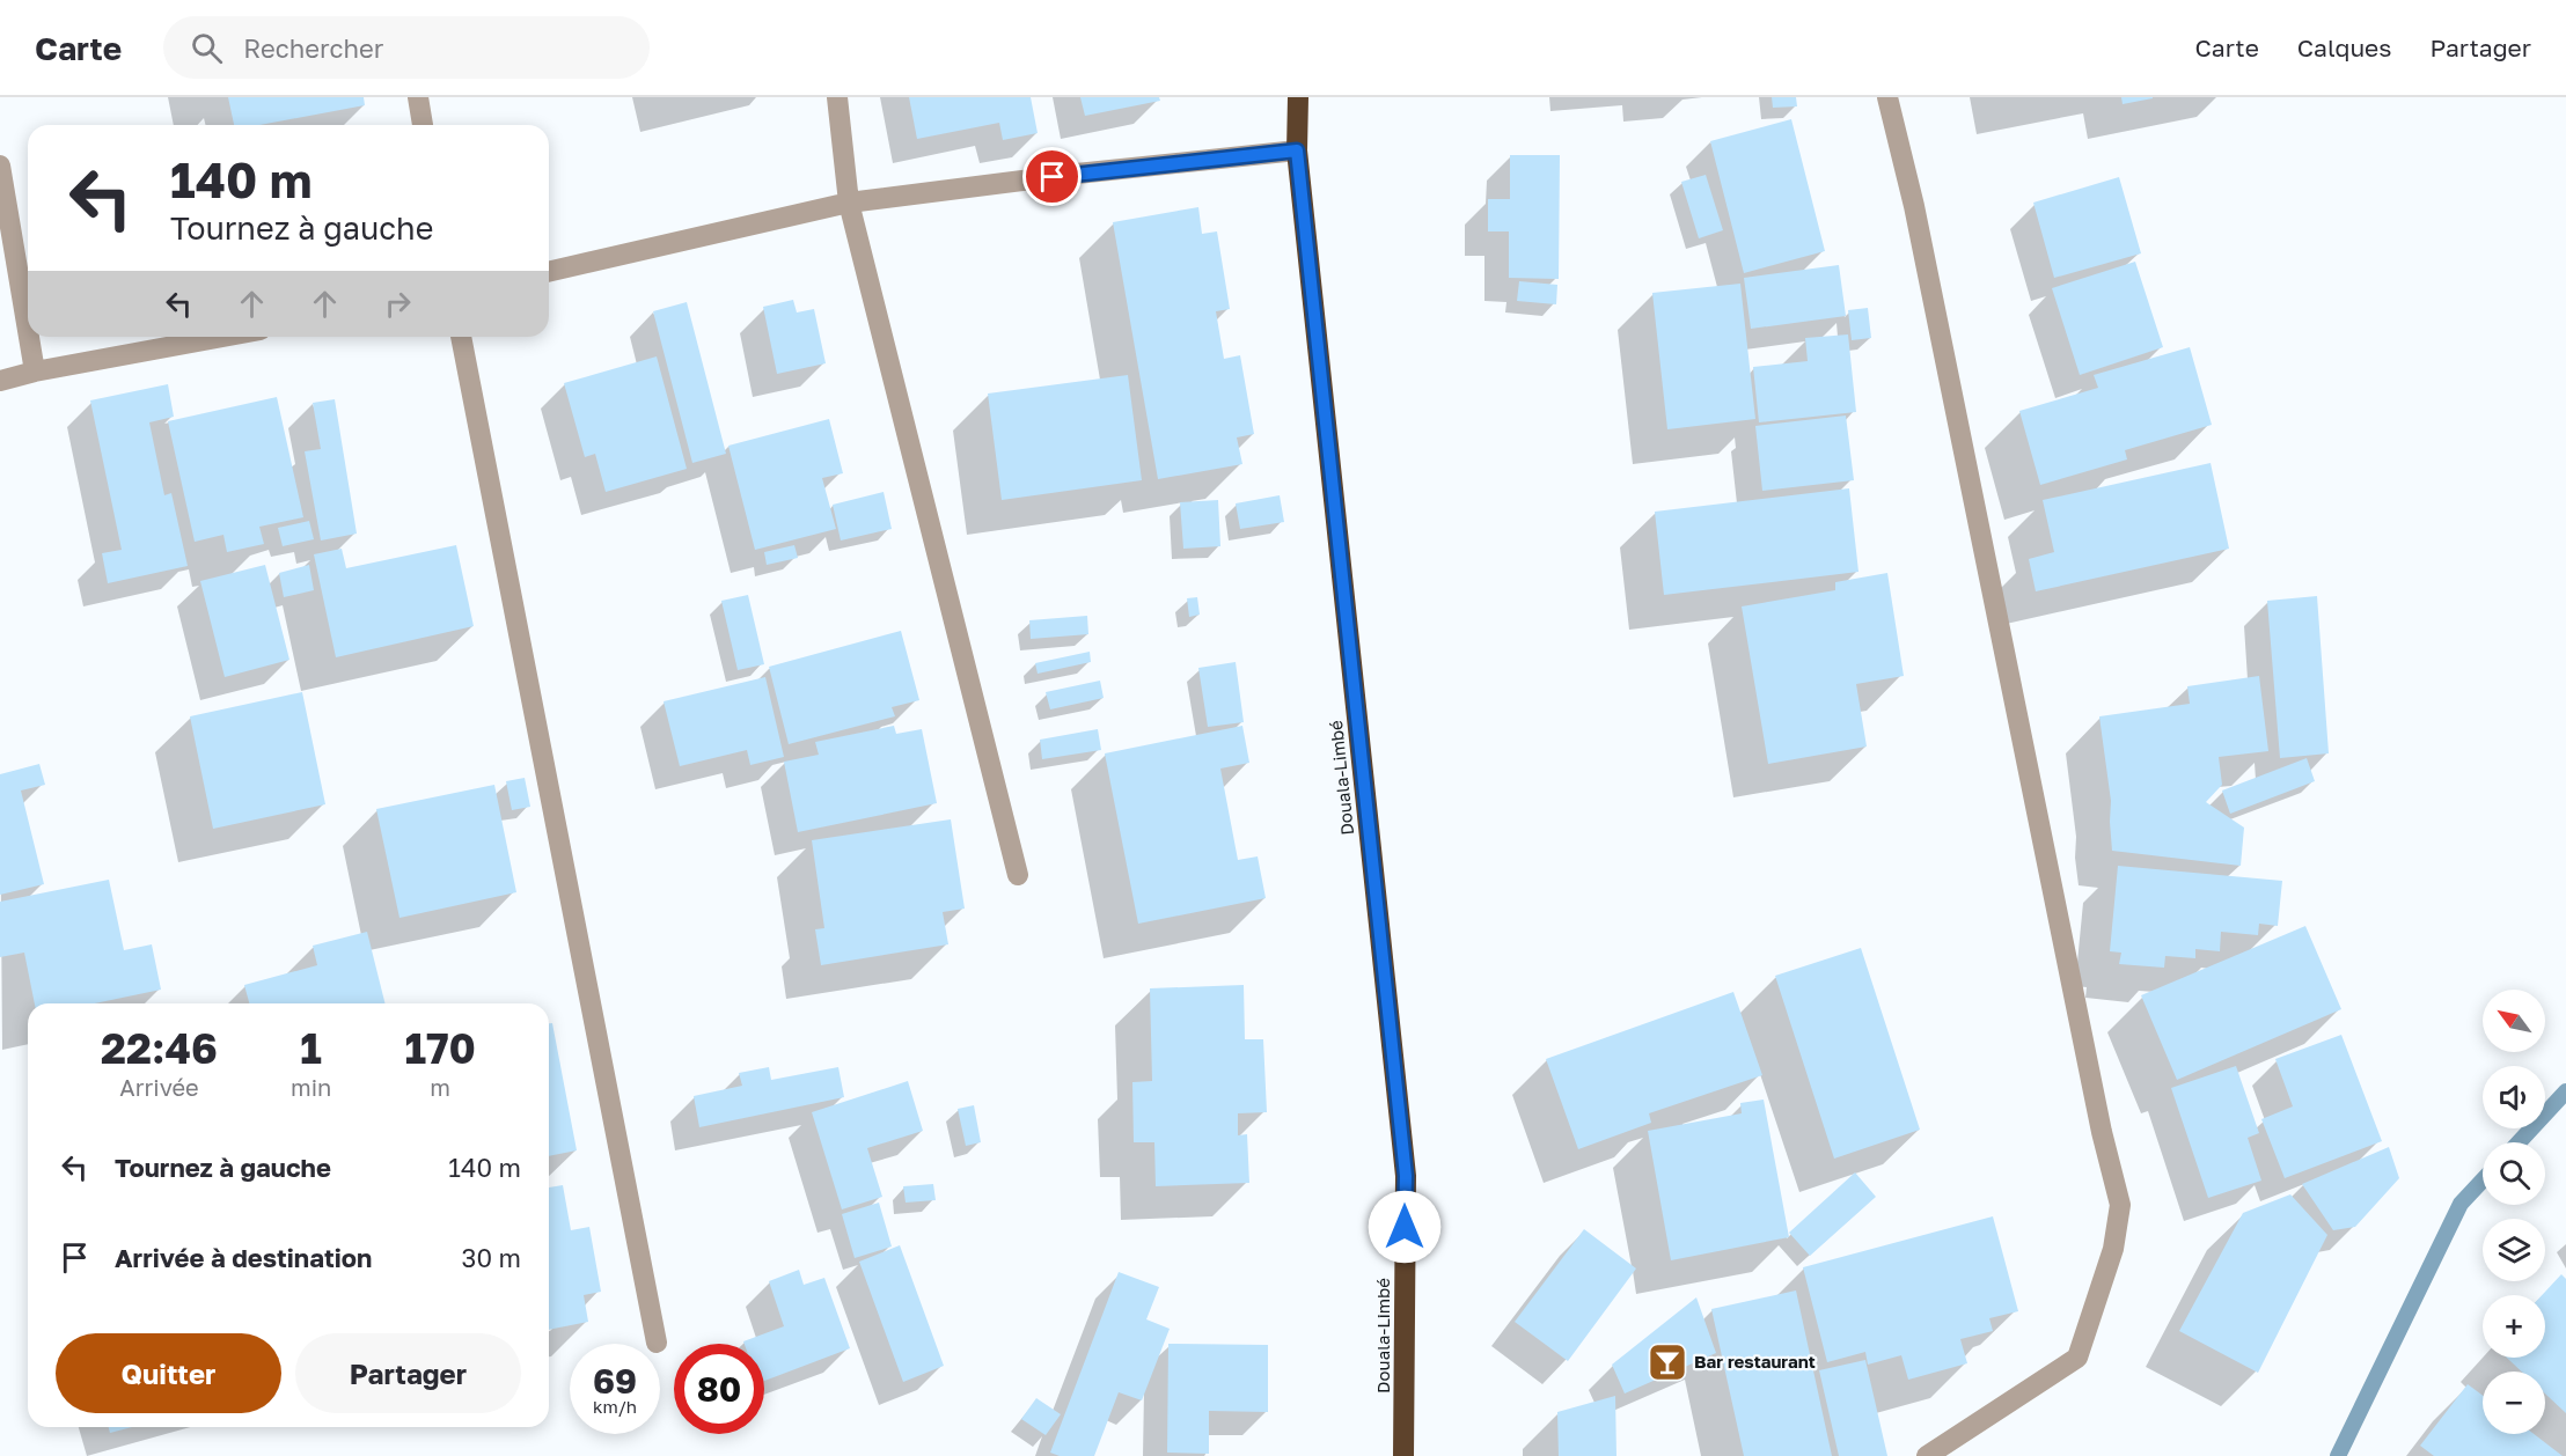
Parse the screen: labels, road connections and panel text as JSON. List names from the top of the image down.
{
  "streets": {
    "highway": ["Douala-Limbé"]
  },
  "places": {
    "bar": ["Bar restaurant"]
  },
  "north": "top left",
  "page": {
    "header": "Carte",
    "search": "Rechercher",
    "nav": ["Carte", "Calques", "Partager"],
    "turn": ["140 m", "Tournez à gauche"],
    "map_buttons": ["+", "−"],
    "eta": [
      "22:46",
      "Arrivée",
      "1",
      "min",
      "170",
      "m"
    ],
    "list": [
      {
        "name": "Tournez à gauche",
        "value": "140 m"
      },
      {
        "name": "Arrivée à destination",
        "value": "30 m"
      }
    ],
    "buttons": ["Quitter", "Partager"],
    "speed": "69 km/h",
    "limit": "80"
  }
}
